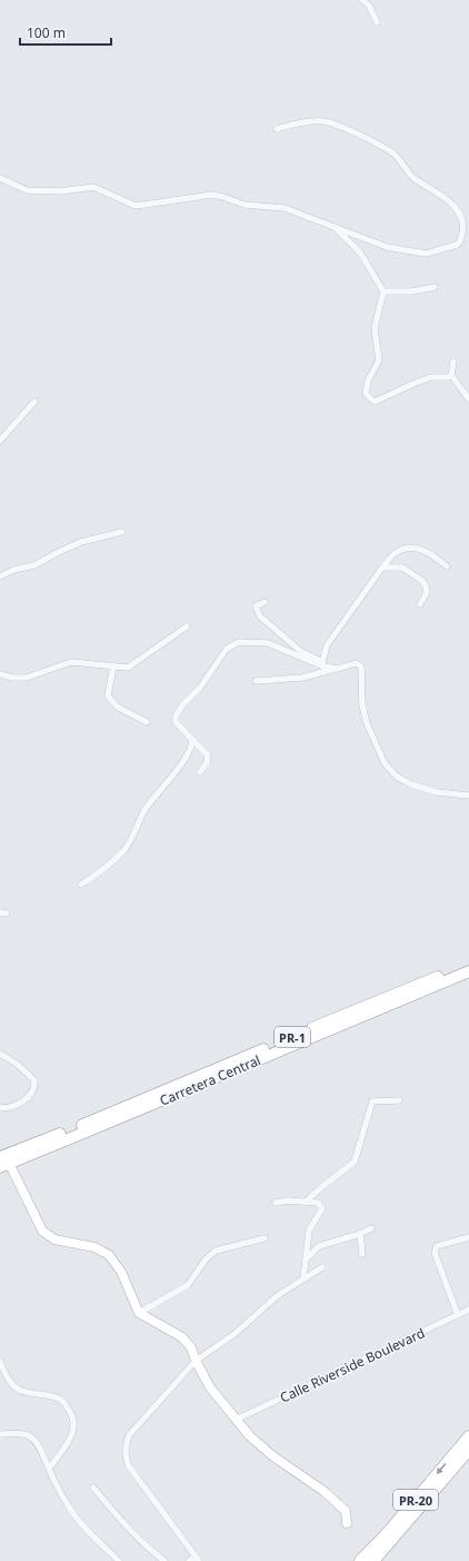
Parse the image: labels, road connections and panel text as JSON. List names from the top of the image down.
{
  "streets": {
    "highway": ["PR-1", "Carretera Central", "PR-20"],
    "street": ["Calle Riverside Boulevard"]
  },
  "scale_bar": "100 m"
}
